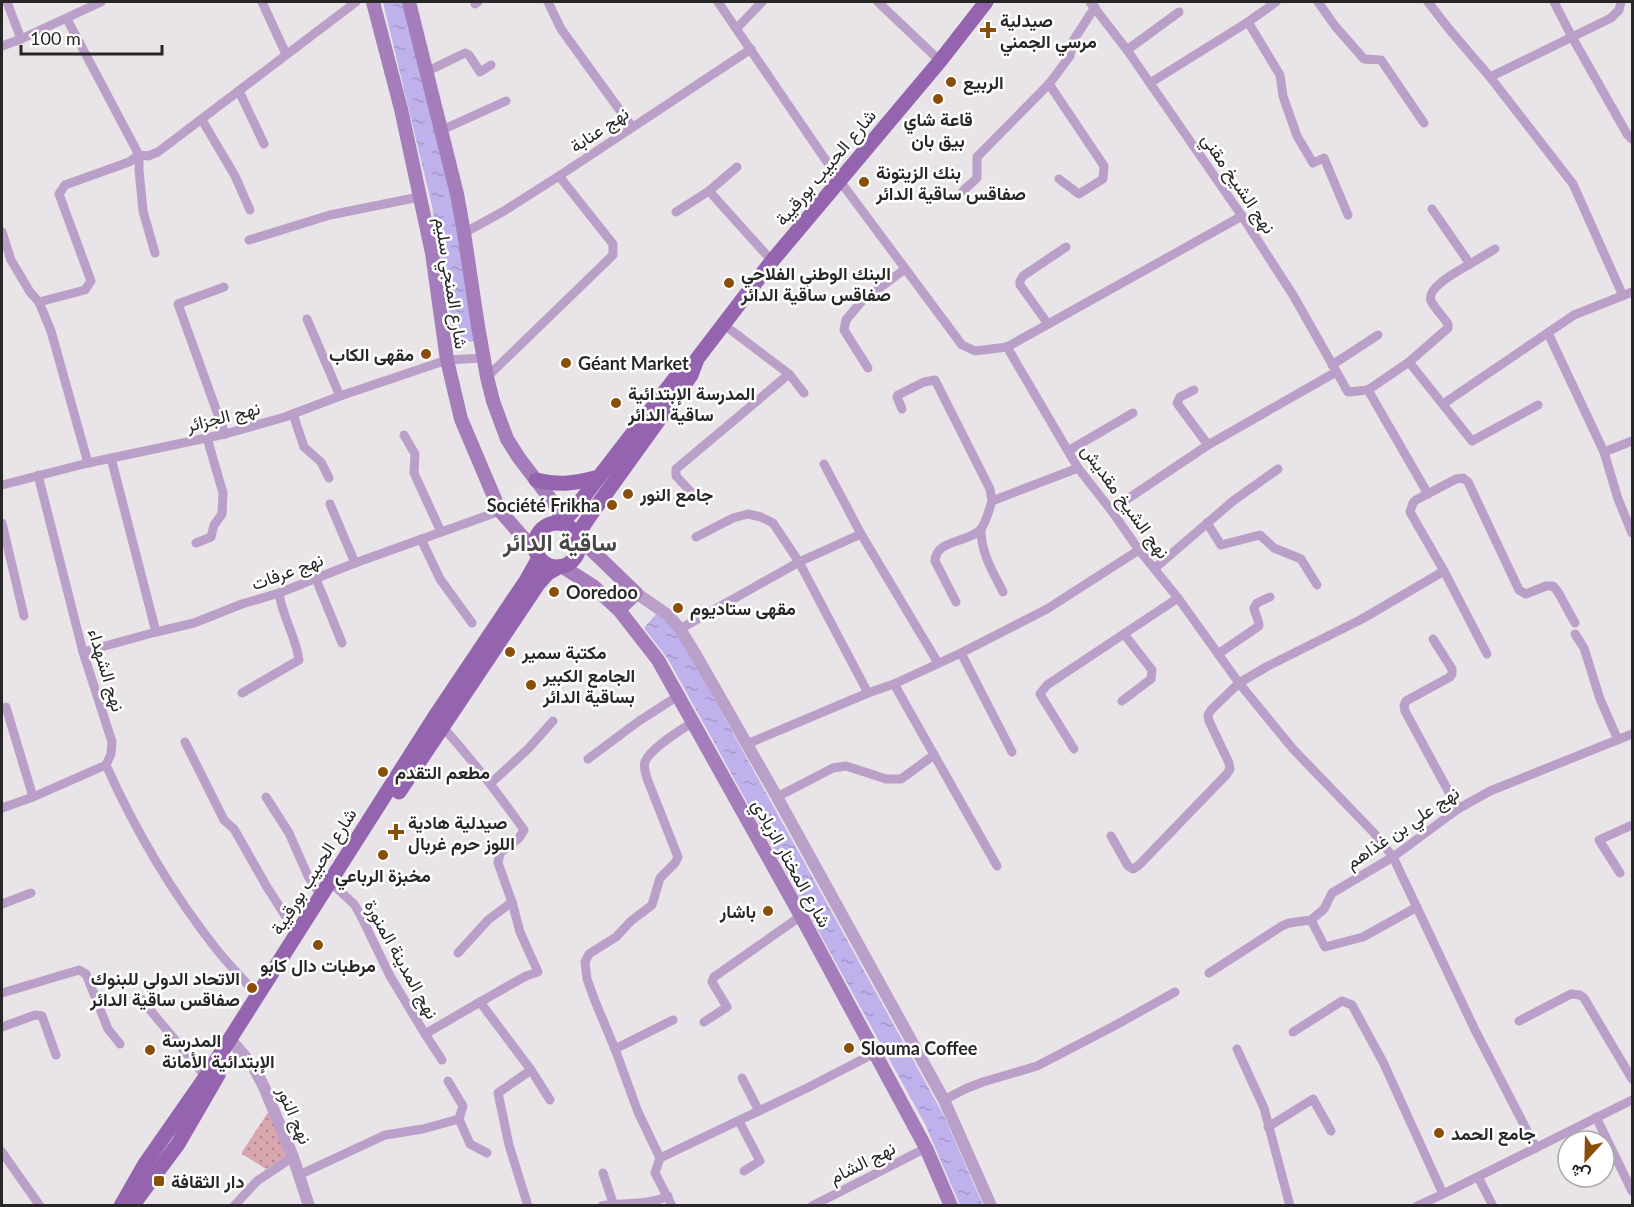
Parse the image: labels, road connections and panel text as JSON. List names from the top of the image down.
{
  "streets": {
    "main road": ["شارع الحبيب بورقيبة", "شارع المنجي سليم", "شارع المختار الزيادي"],
    "street": [
      "نهج عنابة",
      "نهج الشيخ مقني",
      "نهج الجزائر",
      "نهج الشيخ مقديش",
      "نهج عرفات",
      "نهج الشهداء",
      "نهج علي بن غذاهم",
      "نهج المدينة المنورة",
      "نهج النور",
      "نهج الشام"
    ]
  },
  "crossings": [
    ["شارع الحبيب بورقيبة", "شارع المنجي سليم"],
    ["شارع الحبيب بورقيبة", "شارع المختار الزيادي"],
    ["شارع الحبيب بورقيبة", "نهج المدينة المنورة"],
    ["شارع الحبيب بورقيبة", "نهج النور"],
    ["شارع المنجي سليم", "نهج الجزائر"],
    ["شارع المنجي سليم", "نهج عرفات"],
    ["شارع المنجي سليم", "شارع المختار الزيادي"],
    ["نهج الجزائر", "نهج الشهداء"],
    ["نهج الشيخ مقديش", "نهج علي بن غذاهم"],
    ["نهج عرفات", "نهج الشهداء"],
    ["شارع المختار الزيادي", "نهج الشام"]
  ],
  "districts": ["ساقية الدائر"],
  "places": {
    "health": ["صيدلية مرسي الجمني", "صيدلية هادية اللوز حرم غربال"],
    "other": [
      "الربيع",
      "قاعة شاي بيق بان",
      "بنك الزيتونة صفاقس ساقية الدائر",
      "البنك الوطني الفلاحي صفاقس ساقية الدائر",
      "مقهى الكاب",
      "Géant Market",
      "المدرسة الإبتدائية ساقية الدائر",
      "جامع النور",
      "Société Frikha",
      "Ooredoo",
      "مقهى ستاديوم",
      "مكتبة سمير",
      "الجامع الكبير بساقية الدائر",
      "مطعم التقدم",
      "مخبزة الرباعي",
      "باشار",
      "مرطبات دال كابو",
      "الاتحاد الدولي للبنوك صفاقس ساقية الدائر",
      "Slouma Coffee",
      "المدرسة الإبتدائية الأمانة",
      "جامع الحمد"
    ],
    "transit": ["دار الثقافة"]
  },
  "scale_bar": "100 m",
  "north": "bottom"
}
